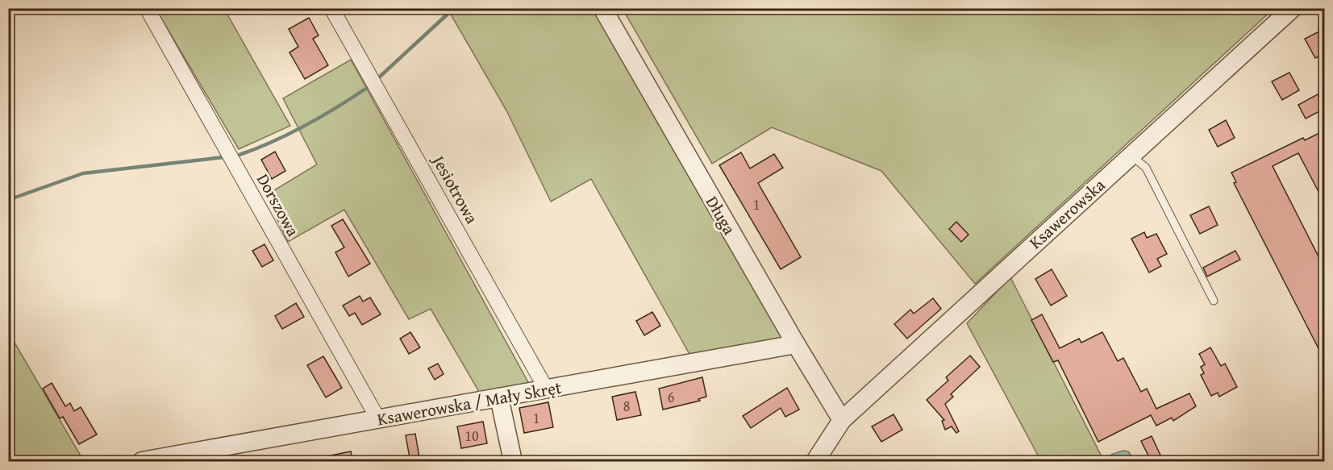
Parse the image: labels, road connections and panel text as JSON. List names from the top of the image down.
{
  "streets": {
    "street": [
      "Jesiotrowa",
      "Dorszowa",
      "Ksawerowska",
      "Długa",
      "Ksawerowska / Mały Skręt"
    ]
  },
  "crossings": [
    ["Jesiotrowa", "Ksawerowska / Mały Skręt"],
    ["Dorszowa", "Ksawerowska / Mały Skręt"],
    ["Ksawerowska", "Długa"],
    ["Długa", "Ksawerowska / Mały Skręt"]
  ],
  "house_numbers": [
    "1",
    "6",
    "8",
    "1",
    "10"
  ]
}
